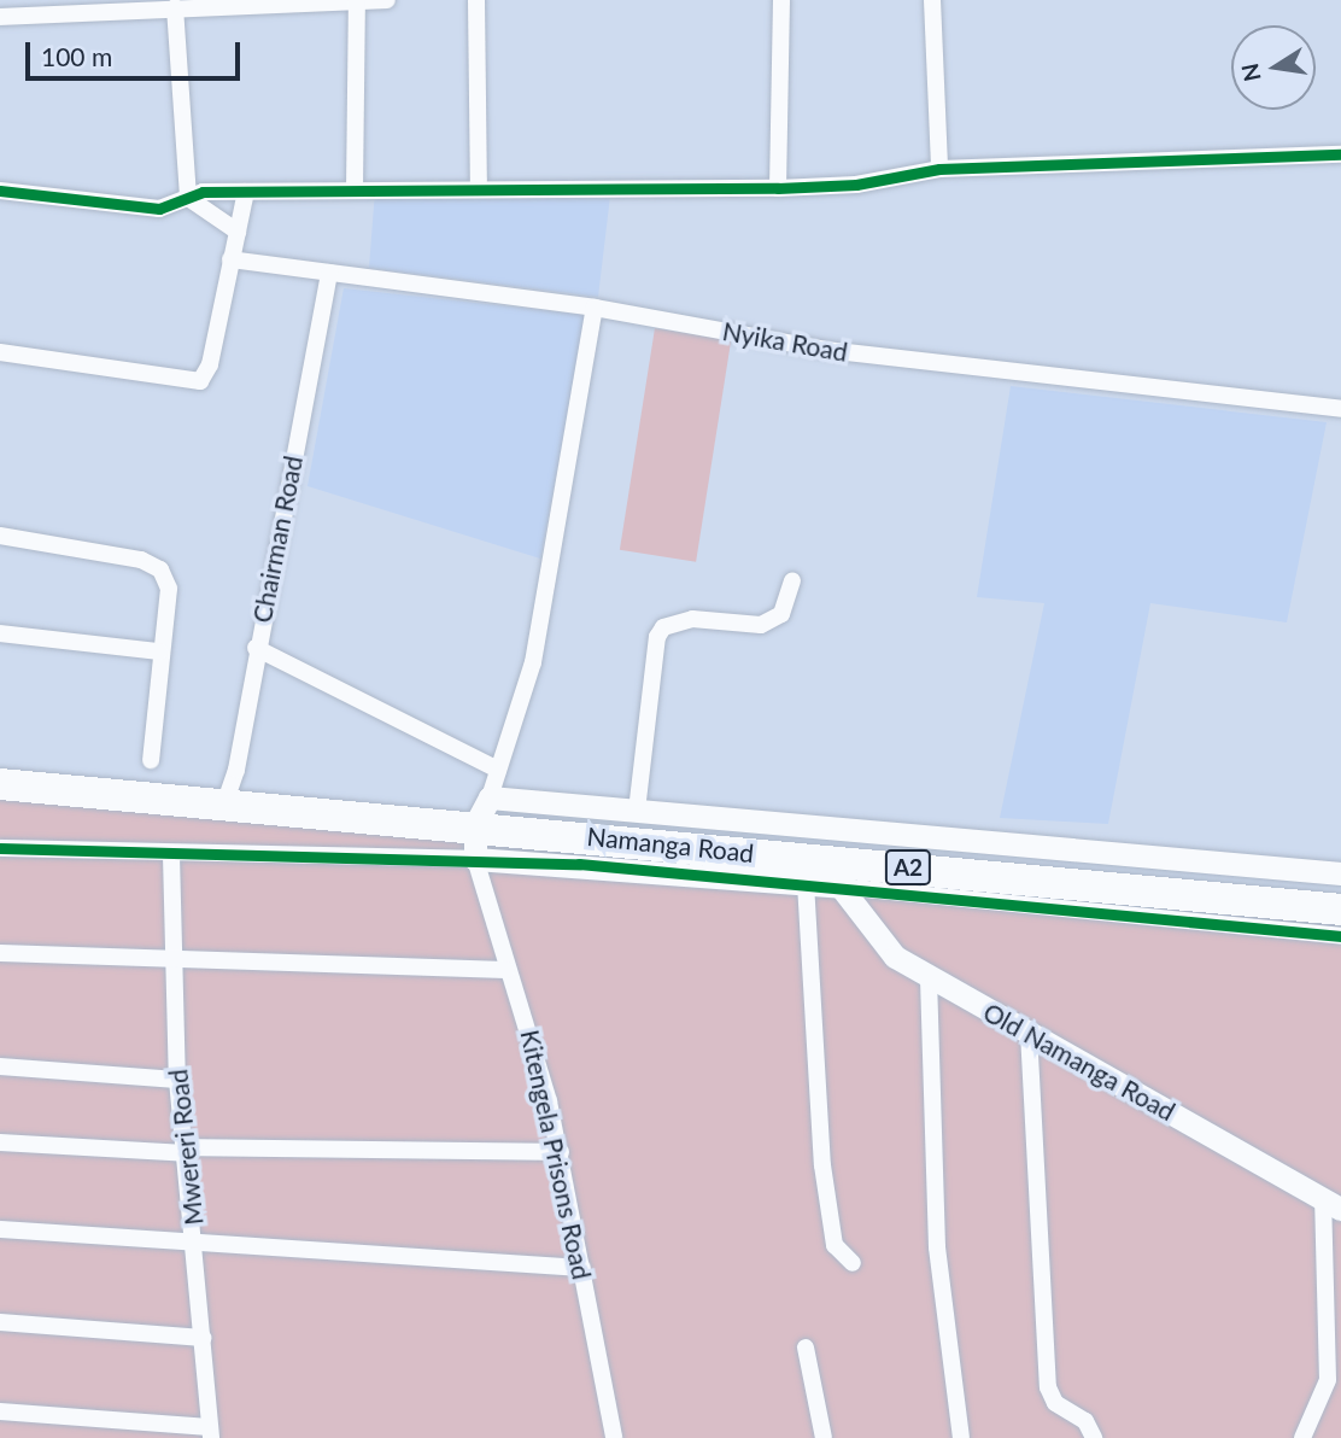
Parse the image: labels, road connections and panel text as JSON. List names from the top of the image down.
{
  "streets": {
    "highway": ["Namanga Road", "A2"],
    "street": [
      "Nyika Road",
      "Chairman Road",
      "Old Namanga Road",
      "Mwereri Road",
      "Kitengela Prisons Road"
    ]
  },
  "crossings": [
    ["Nyika Road", "Chairman Road"],
    ["Chairman Road", "Namanga Road"],
    ["Namanga Road", "Kitengela Prisons Road"]
  ],
  "scale_bar": "100 m",
  "north": "left"
}
